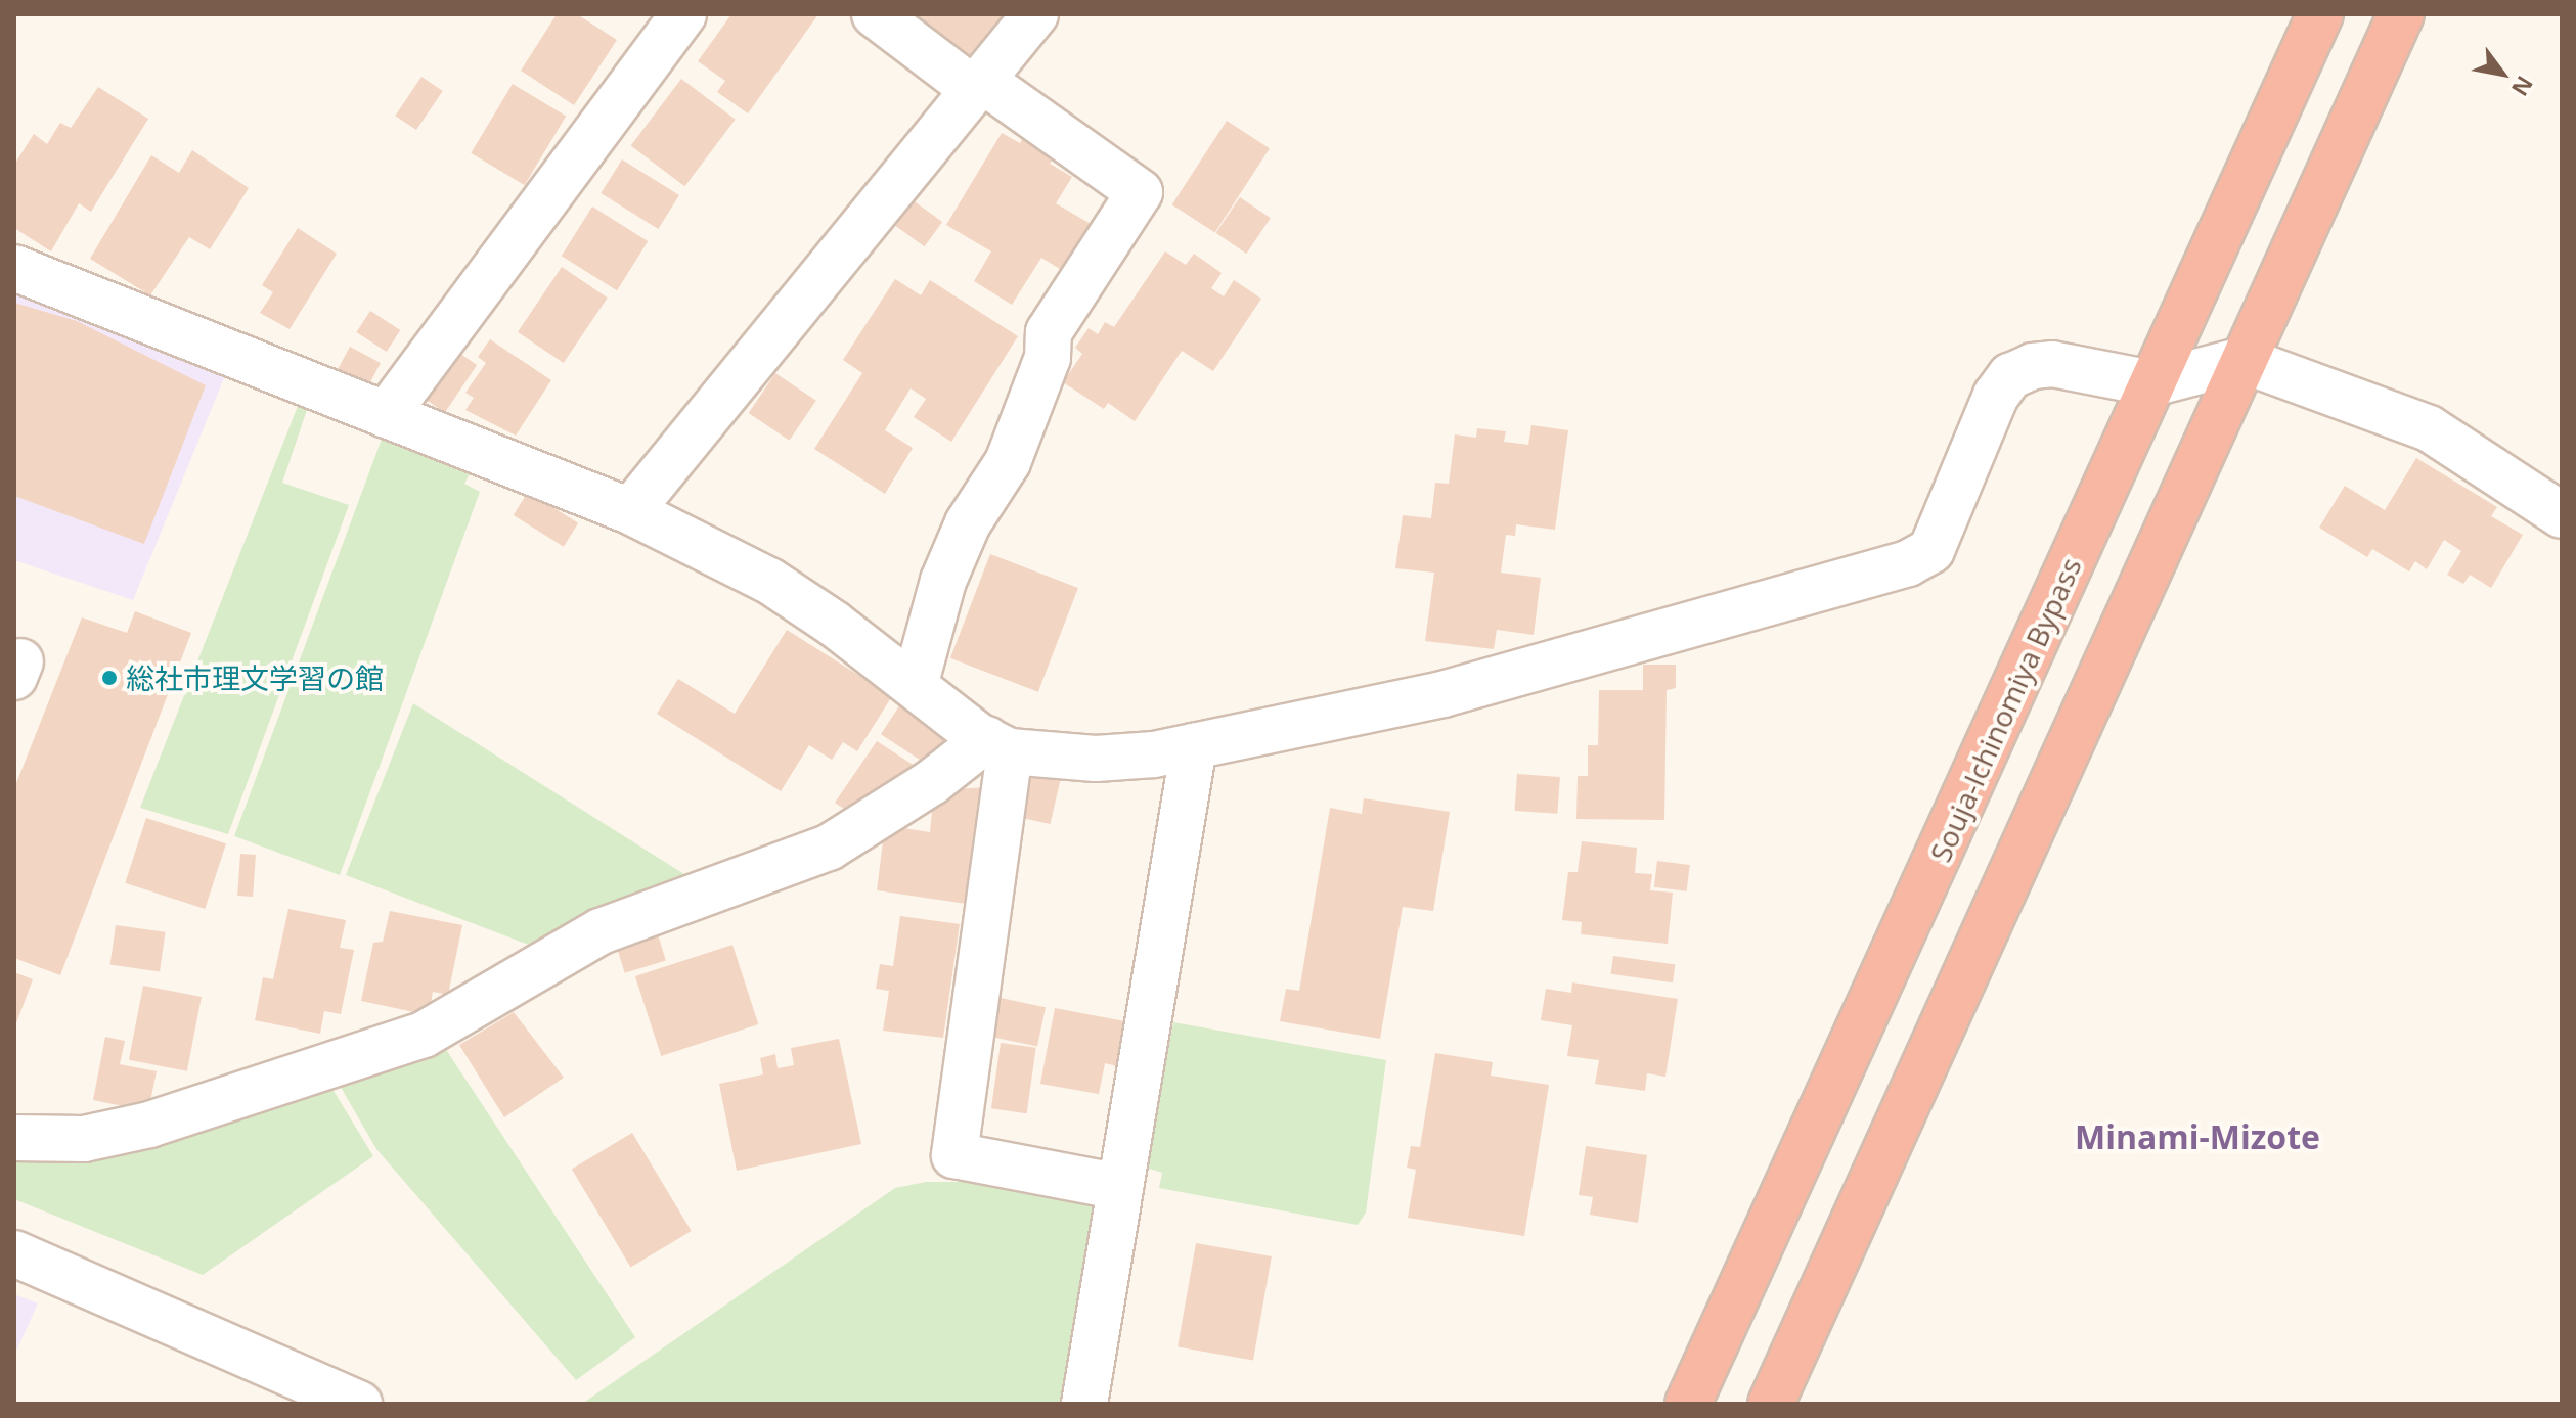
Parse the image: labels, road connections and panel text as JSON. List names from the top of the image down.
{
  "streets": {
    "highway": ["Souja-Ichinomiya Bypass"]
  },
  "districts": ["Minami-Mizote"],
  "places": ["総社市理文学習の館"],
  "north": "bottom right"
}
